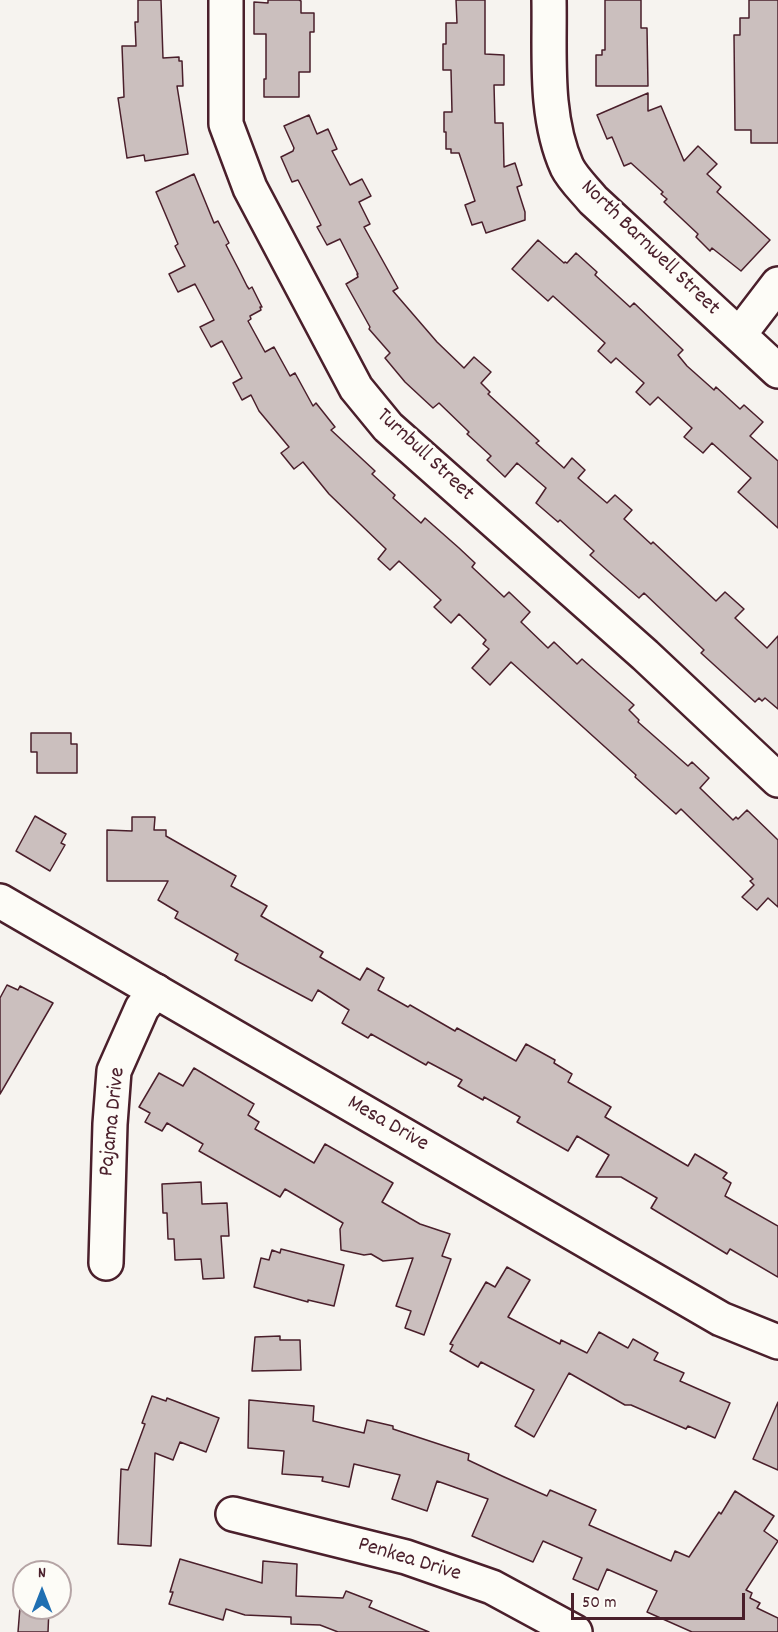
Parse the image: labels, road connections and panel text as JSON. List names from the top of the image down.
{
  "streets": {
    "street": [
      "North Barnwell Street",
      "Turnbull Street",
      "Pajama Drive",
      "Mesa Drive",
      "Penkea Drive"
    ]
  },
  "crossings": [
    ["Pajama Drive", "Mesa Drive"]
  ],
  "scale_bar": "50 m",
  "north": "top"
}
